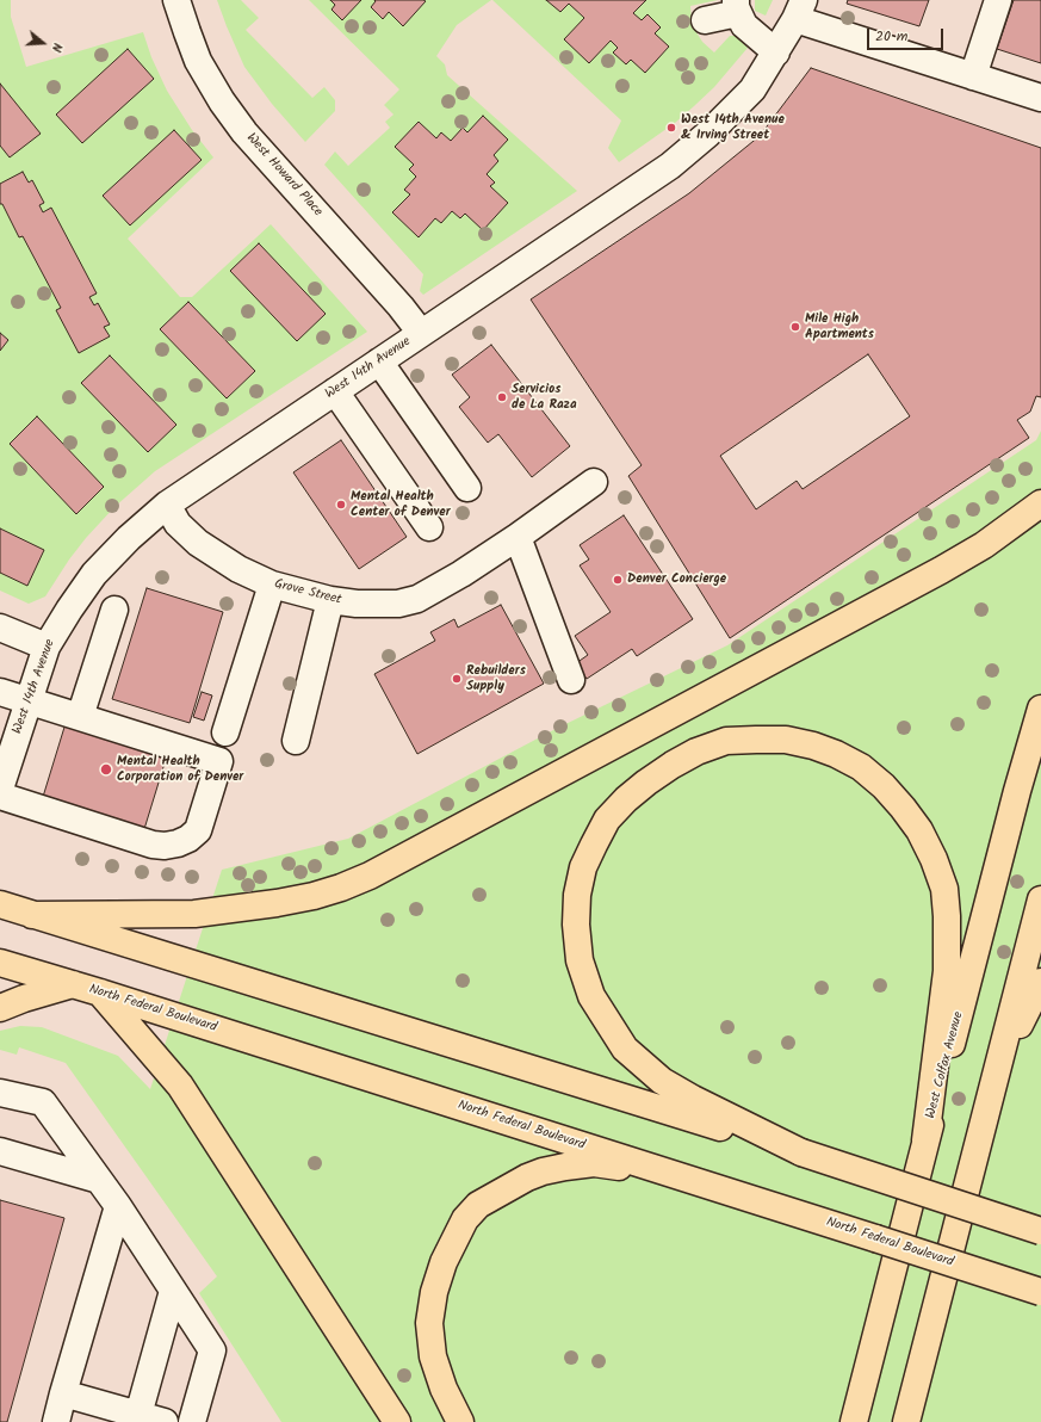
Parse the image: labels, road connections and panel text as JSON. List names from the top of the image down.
{
  "streets": {
    "main road": ["North Federal Boulevard", "West Colfax Avenue"],
    "street": ["West Howard Place", "West 14th Avenue", "Grove Street"]
  },
  "crossings": [
    ["West Howard Place", "West 14th Avenue"],
    ["West 14th Avenue", "Grove Street"]
  ],
  "places": [
    "West 14th Avenue & Irving Street",
    "Mile High Apartments",
    "Servicios de La Raza",
    "Mental Health Center of Denver",
    "Denver Concierge",
    "Rebuilders Supply",
    "Mental Health Corporation of Denver"
  ],
  "scale_bar": "20 m",
  "north": "right"
}
